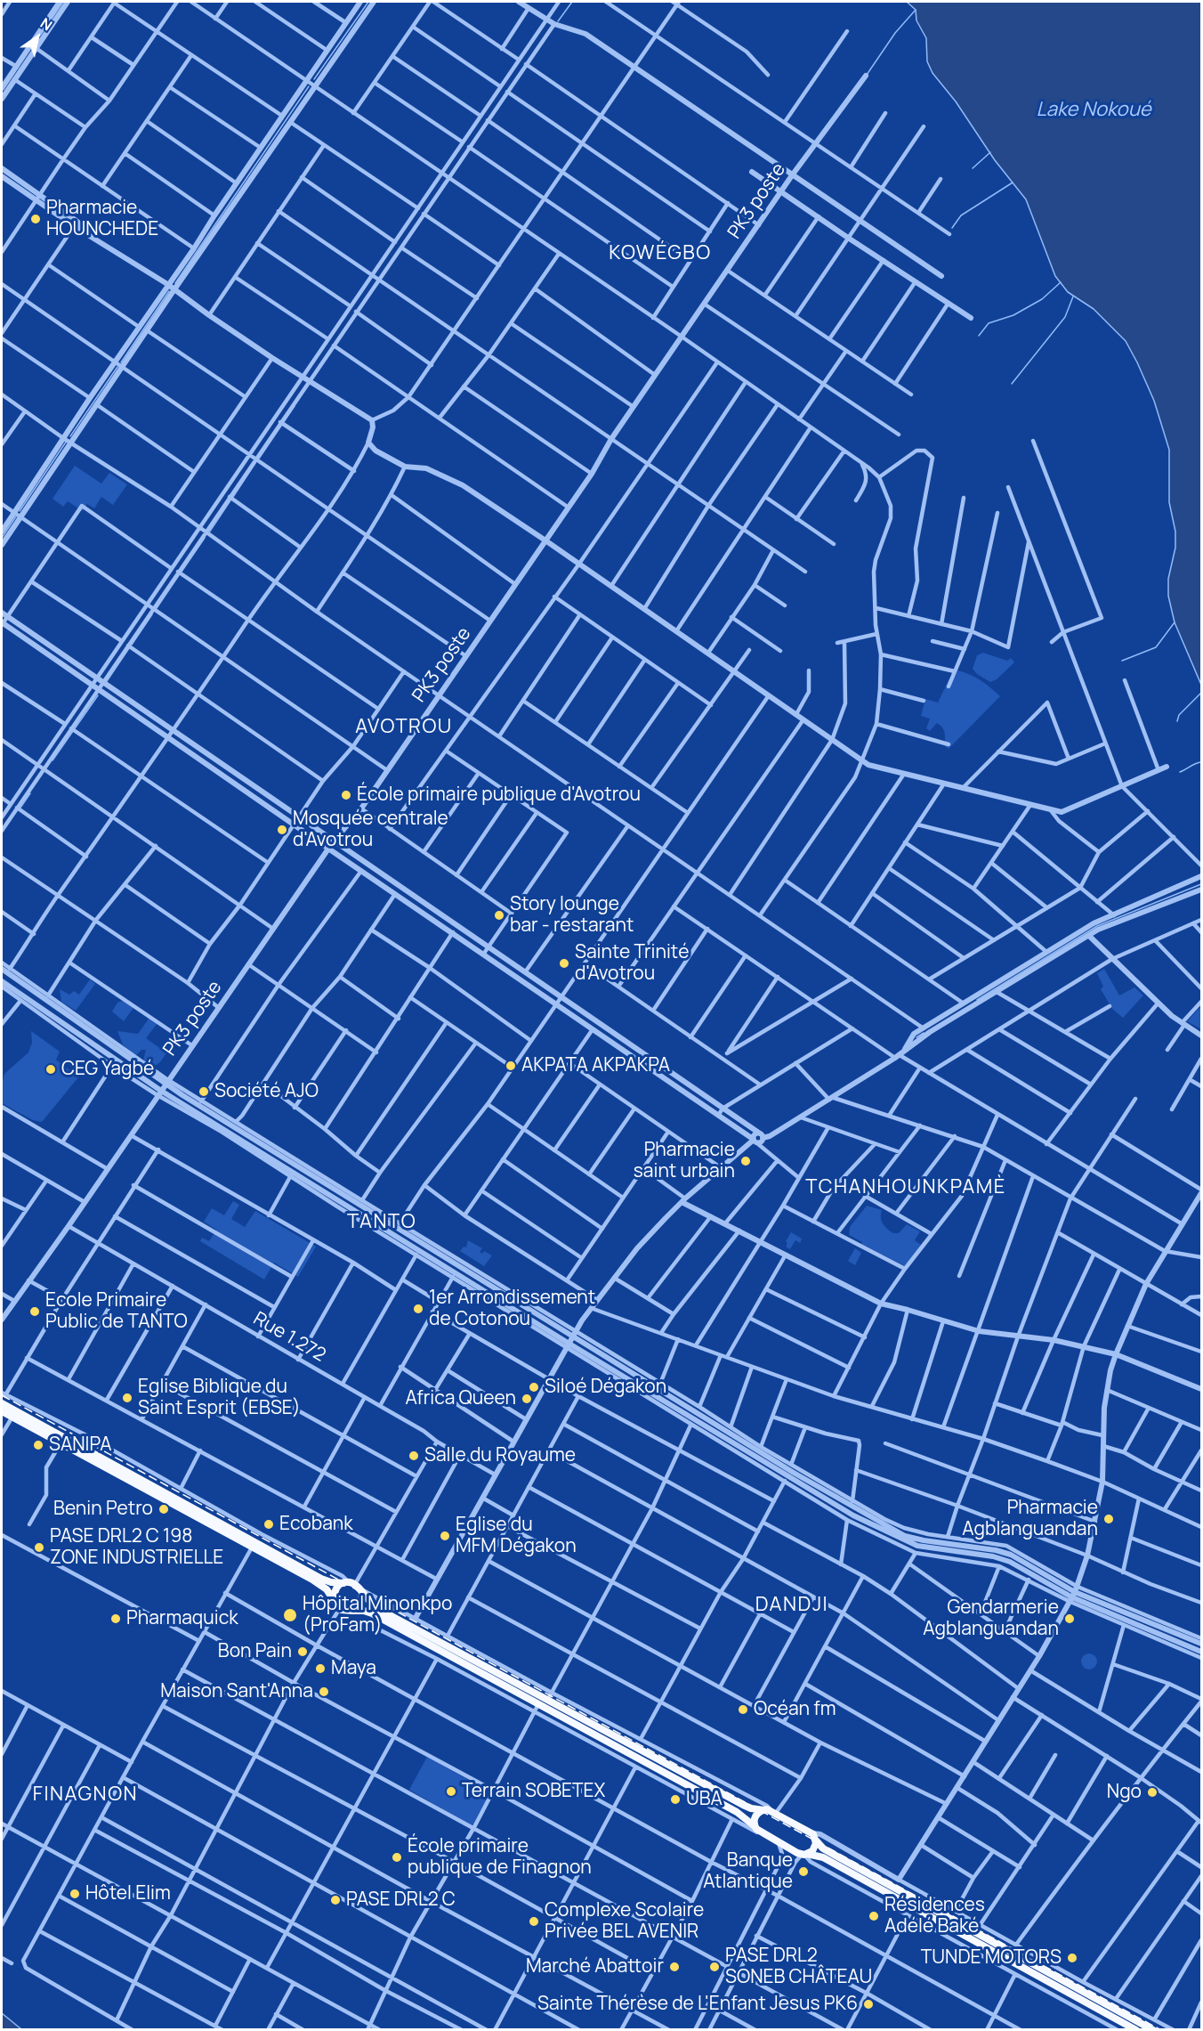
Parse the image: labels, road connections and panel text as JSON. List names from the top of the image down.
{
  "streets": {
    "street": ["PK3 poste", "Rue 1.272"]
  },
  "crossings": [
    ["PK3 poste", "Rue 1.272"]
  ],
  "districts": [
    "KOWÉGBO",
    "AVOTROU",
    "TCHANHOUNKPAMÈ",
    "TANTO",
    "DANDJI",
    "FINAGNON"
  ],
  "water": ["Lake Nokoué"],
  "places": [
    "Pharmacie HOUNCHEDE",
    "École primaire publique d'Avotrou",
    "Mosquée centrale d'Avotrou",
    "Story lounge bar - restarant",
    "Sainte Trinité d'Avotrou",
    "AKPATA AKPAKPA",
    "CEG Yagbé",
    "Société AJO",
    "Pharmacie saint urbain",
    "1er Arrondissement de Cotonou",
    "Ecole Primaire Public de TANTO",
    "Siloé Dégakon",
    "Eglise Biblique du Saint Esprit (EBSE)",
    "Africa Queen",
    "SANIPA",
    "Salle du Royaume",
    "Benin Petro",
    "Pharmacie Agblanguandan",
    "Ecobank",
    "Eglise du MFM Dégakon",
    "PASE DRL2 C 198 ZONE INDUSTRIELLE",
    "Hôpital Minonkpo (ProFam)",
    "Pharmaquick",
    "Gendarmerie Agblanguandan",
    "Bon Pain",
    "Maya",
    "Maison Sant'Anna",
    "Océan fm",
    "Terrain SOBETEX",
    "Ngo",
    "UBA",
    "École primaire publique de Finagnon",
    "Banque Atlantique",
    "Hôtel Elim",
    "PASE DRL2 C",
    "Résidences Adélé Baké",
    "Complexe Scolaire Privée BEL AVENIR",
    "TUNDE MOTORS",
    "Marché Abattoir",
    "PASE DRL2 SONEB CHÂTEAU",
    "Sainte Thérèse de L'Enfant Jesus PK6"
  ],
  "north": "top right"
}
